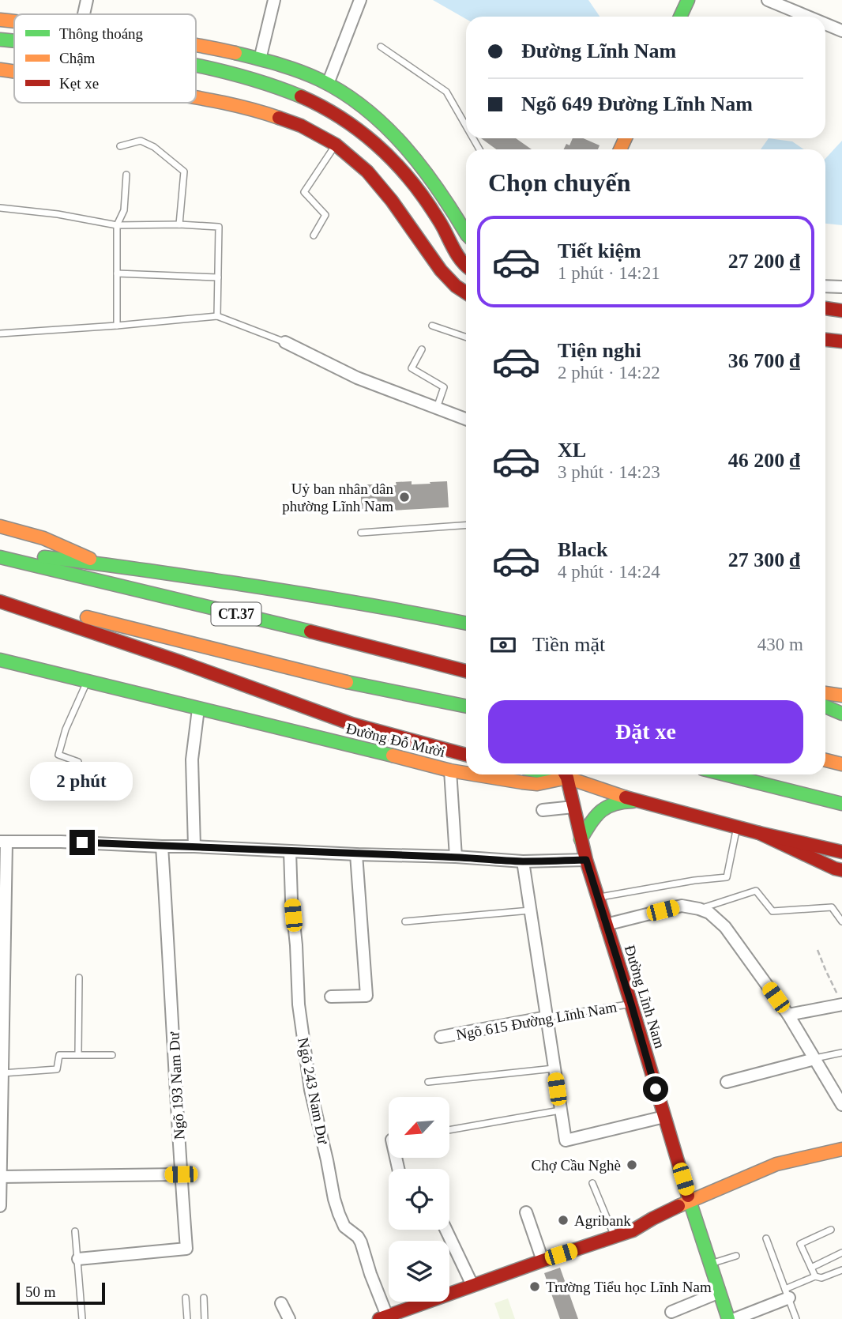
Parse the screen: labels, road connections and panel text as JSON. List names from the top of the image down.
{
  "streets": {
    "main road": ["CT.37", "Đường Đỗ Mười", "Đường Lĩnh Nam"],
    "street": ["Ngõ 615 Đường Lĩnh Nam", "Ngõ 193 Nam Dư", "Ngõ 243 Nam Dư"]
  },
  "crossings": [
    ["Đường Lĩnh Nam", "Ngõ 615 Đường Lĩnh Nam"]
  ],
  "places": [
    "Uỷ ban nhân dân phường Lĩnh Nam",
    "Chợ Cầu Nghè",
    "Agribank",
    "Trường Tiểu học Lĩnh Nam"
  ],
  "legend": ["Thông thoáng", "Chậm", "Kẹt xe"],
  "scale_bar": "50 m",
  "north": "bottom left",
  "page": {
    "banner": ["Đường Lĩnh Nam", "Ngõ 649 Đường Lĩnh Nam"],
    "heading": "Chọn chuyến",
    "list": [
      {
        "name": "Tiết kiệm",
        "note": "1 phút · 14:21",
        "value": "27 200 ₫"
      },
      {
        "name": "Tiện nghi",
        "note": "2 phút · 14:22",
        "value": "36 700 ₫"
      },
      {
        "name": "XL",
        "note": "3 phút · 14:23",
        "value": "46 200 ₫"
      },
      {
        "name": "Black",
        "note": "4 phút · 14:24",
        "value": "27 300 ₫"
      }
    ],
    "pay": ["Tiền mặt", "430 m"],
    "buttons": "Đặt xe",
    "bubble": "2 phút",
    "scale": "50 m"
  }
}
